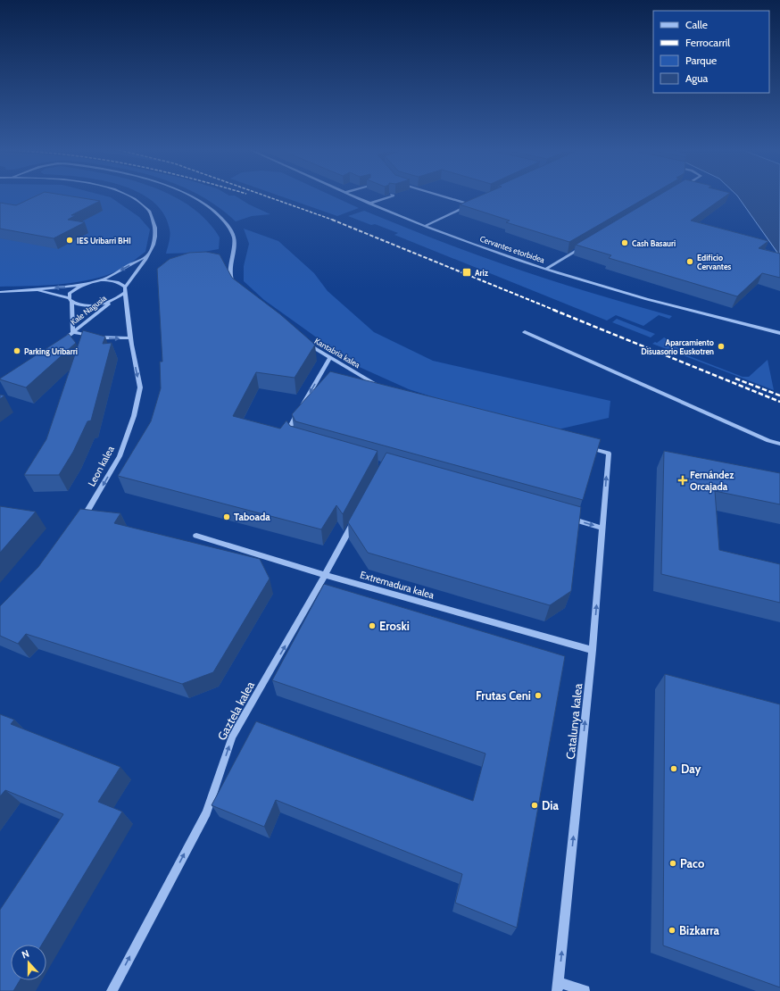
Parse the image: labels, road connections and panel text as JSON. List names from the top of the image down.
{
  "streets": {
    "street": [
      "Cervantes etorbidea",
      "Kale Nagusia",
      "Kantabria kalea",
      "Leon kalea",
      "Extremadura kalea",
      "Gaztela kalea",
      "Catalunya kalea"
    ]
  },
  "crossings": [
    ["Kale Nagusia", "Leon kalea"],
    ["Extremadura kalea", "Gaztela kalea"],
    ["Extremadura kalea", "Catalunya kalea"]
  ],
  "one_way": ["Leon kalea", "Gaztela kalea", "Catalunya kalea"],
  "places": {
    "other": [
      "IES Uribarri BHI",
      "Cash Basauri",
      "Edificio Cervantes",
      "Aparcamiento Disuasorio Euskotren",
      "Parking Uribarri",
      "Taboada",
      "Eroski",
      "Frutas Ceni",
      "Day",
      "Dia",
      "Paco",
      "Bizkarra"
    ],
    "transit": ["Ariz"],
    "health": ["Fernández Orcajada"]
  },
  "legend": [
    "Calle",
    "Ferrocarril",
    "Parque",
    "Agua"
  ],
  "north": "top"
}
